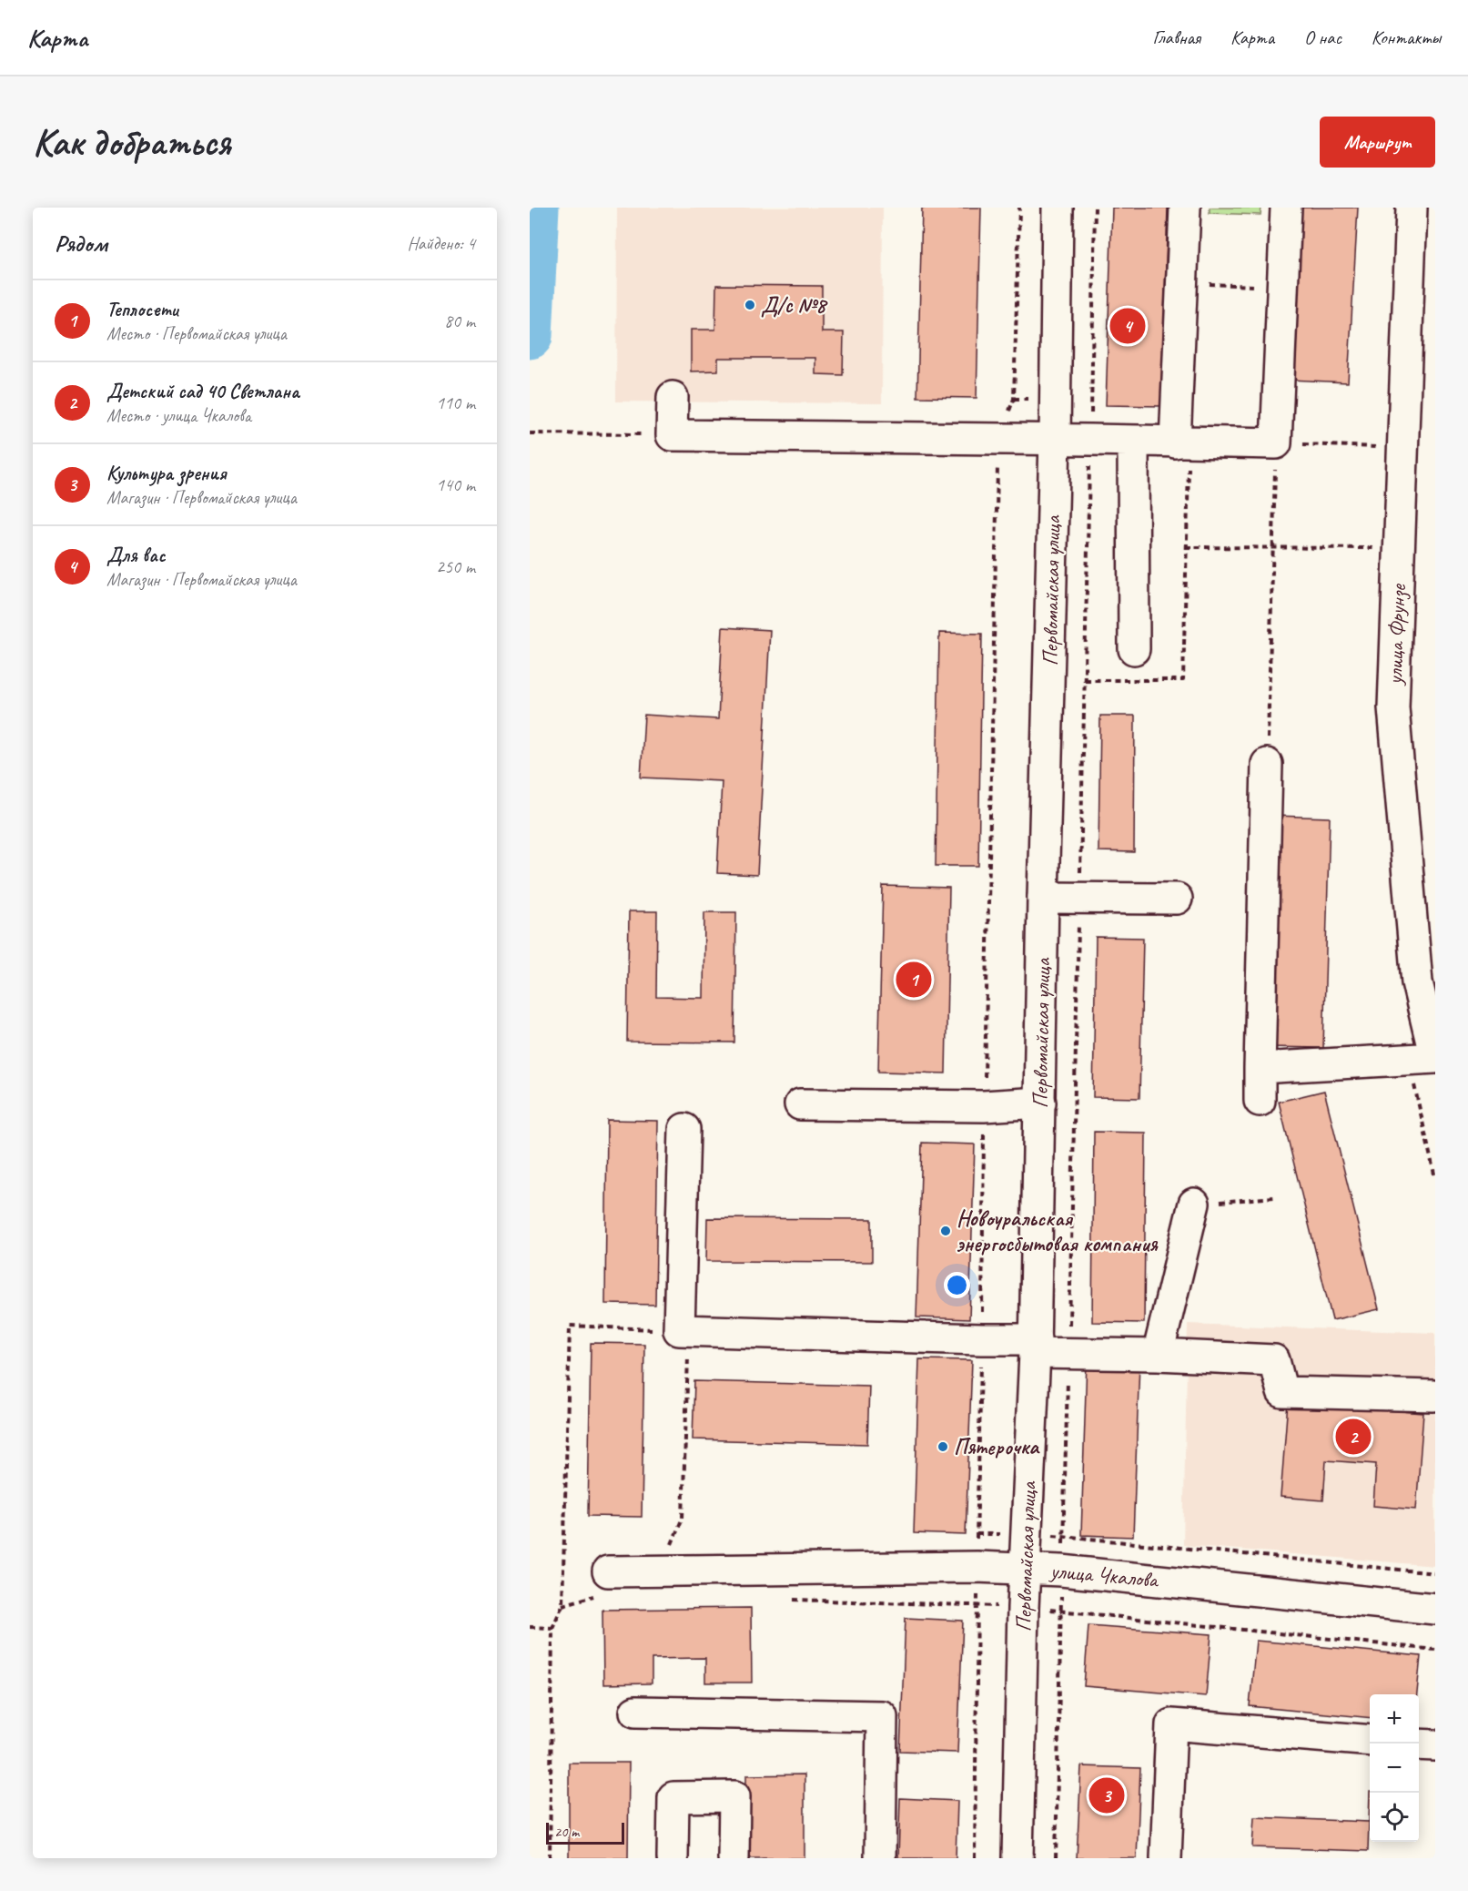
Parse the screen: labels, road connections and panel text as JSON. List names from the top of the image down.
{
  "streets": {
    "street": ["Первомайская улица", "улица Фрунзе", "улица Чкалова"]
  },
  "crossings": [
    ["Первомайская улица", "улица Чкалова"]
  ],
  "places": ["Д/с №8", "Новоуральская энергосбытовая компания", "Пятерочка"],
  "scale_bar": "20 m",
  "page": {
    "header": "Карта",
    "nav": [
      "Главная",
      "Карта",
      "О нас",
      "Контакты"
    ],
    "buttons": "Маршрут",
    "title": "Как добраться",
    "heading": ["Рядом", "Найдено: 4"],
    "list": [
      {
        "mark": "1",
        "name": "Теплосети",
        "note": "Место · Первомайская улица",
        "value": "80 m"
      },
      {
        "mark": "2",
        "name": "Детский сад 40 Светлана",
        "note": "Место · улица Чкалова",
        "value": "110 m"
      },
      {
        "mark": "3",
        "name": "Культура зрения",
        "note": "Магазин · Первомайская улица",
        "value": "140 m"
      },
      {
        "mark": "4",
        "name": "Для вас",
        "note": "Магазин · Первомайская улица",
        "value": "250 m"
      }
    ],
    "pins": [
      "4",
      "1",
      "2",
      "3"
    ],
    "map_buttons": ["+", "−"],
    "scale": "20 m"
  }
}
